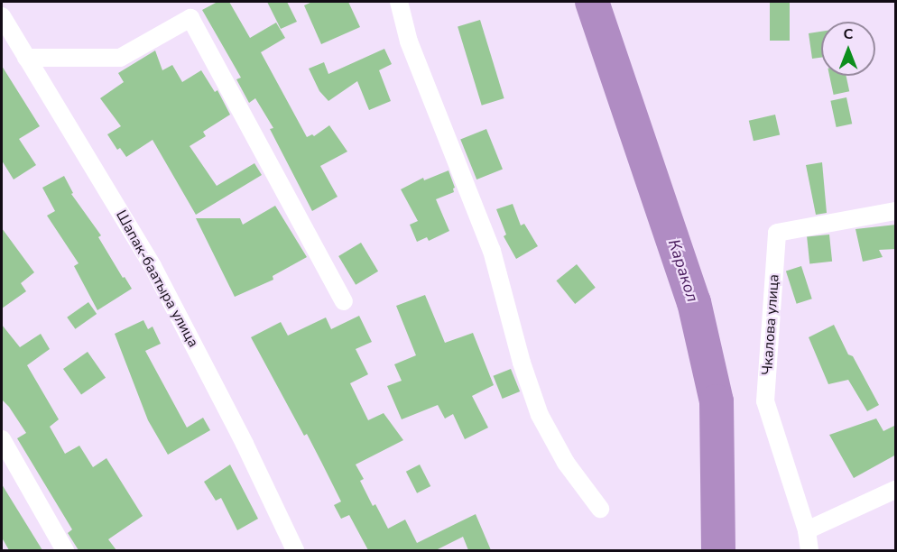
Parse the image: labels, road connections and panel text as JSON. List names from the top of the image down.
{
  "streets": {
    "street": ["Шапак-баатыра улица", "Чкалова улица"]
  },
  "water": ["Каракол"],
  "north": "top"
}
